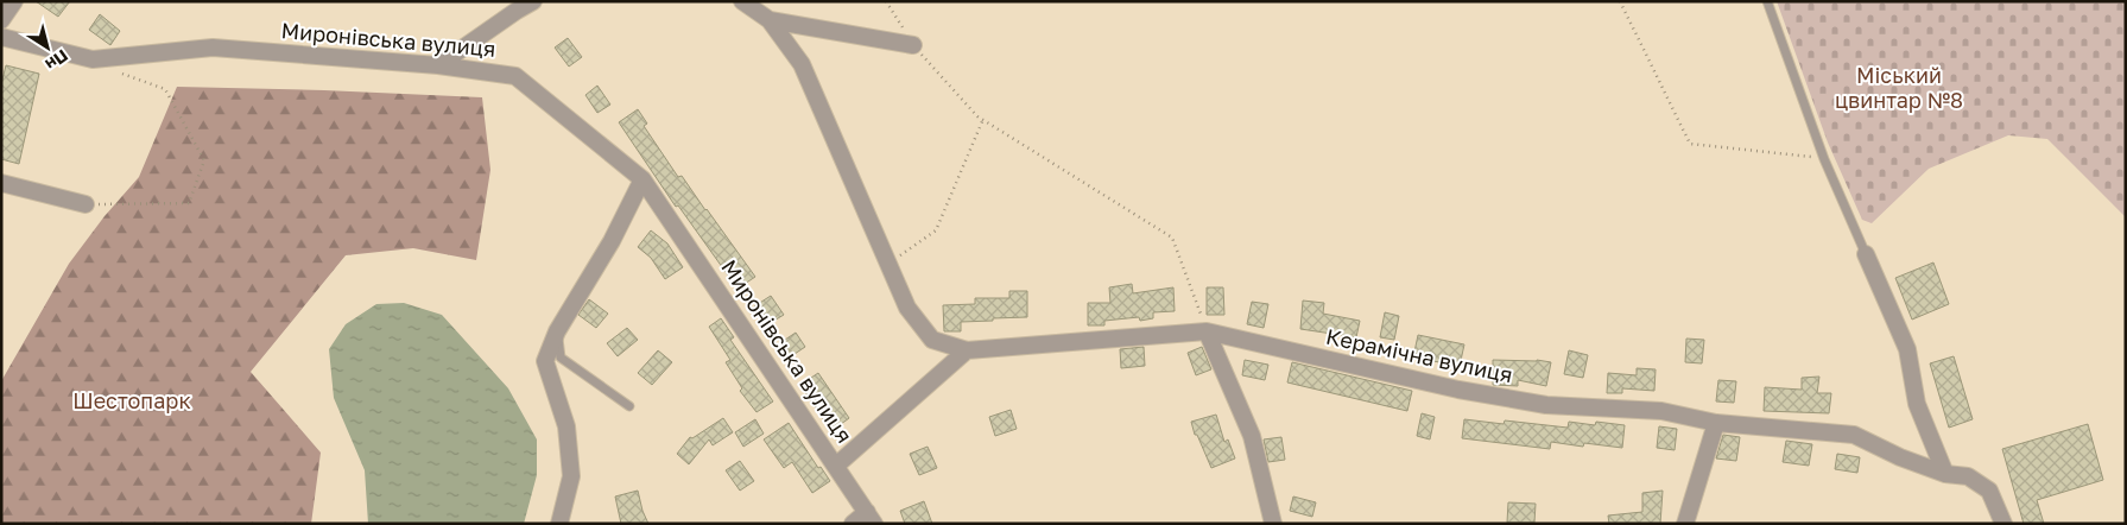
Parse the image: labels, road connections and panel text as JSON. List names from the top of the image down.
{
  "streets": {
    "street": ["Миронівська вулиця", "Керамічна вулиця"]
  },
  "parks": ["Міський цвинтар №8", "Шестопарк"],
  "north": "bottom right"
}
